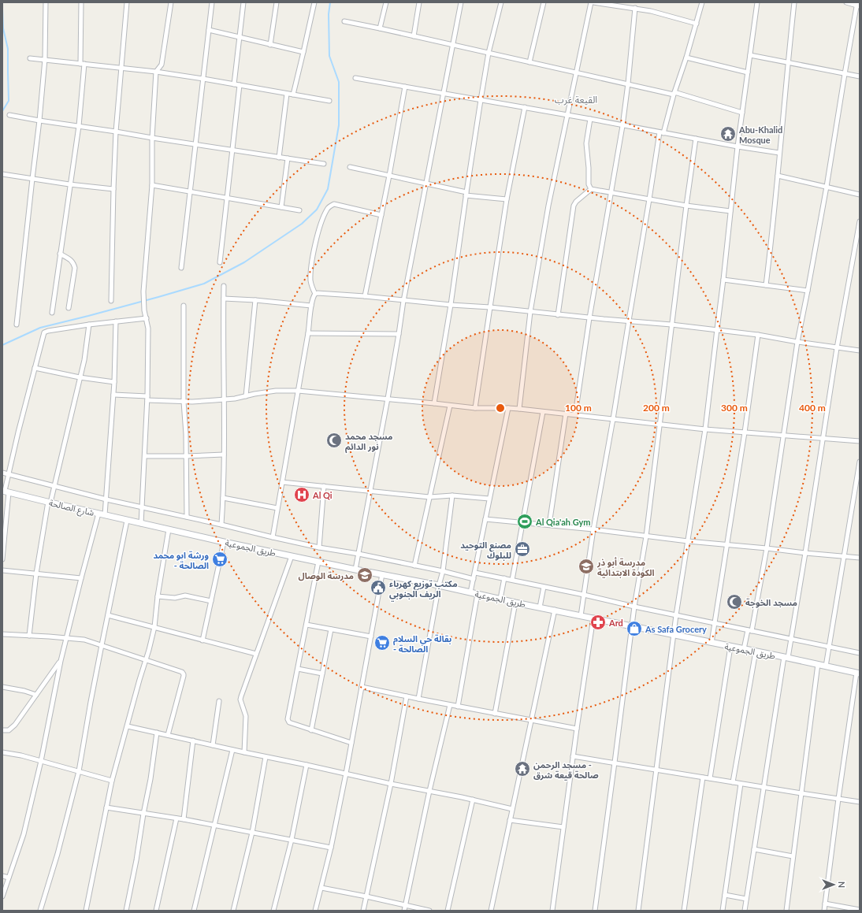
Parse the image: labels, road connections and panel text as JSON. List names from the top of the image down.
{
  "streets": {
    "main road": ["شارع الصالحة", "طريق الجموعية"]
  },
  "crossings": [
    ["شارع الصالحة", "طريق الجموعية"]
  ],
  "districts": ["القيعة غرب"],
  "places": {
    "temple": ["Abu-Khalid Mosque", "مسجد الرحمن - صالحة قيعة شرق"],
    "mosque": ["مسجد محمد نور الدائم", "مسجد الخوجة"],
    "hospital": ["Al Qi"],
    "sports": ["Al Qia'ah Gym"],
    "office": ["مصنع التوحيد للبلوك"],
    "supermarket": ["ورشة ابو محمد - الصالحة", "بقالة حي السلام - الصالحة"],
    "school or university": ["مدرسة أبو ذر الكودة الابتدائية", "مدرسة الوصال"],
    "public building": ["مكتب توزيع كهرباء الريف الجنوبي"],
    "pharmacy": ["Ard"],
    "shop": ["As Safa Grocery"]
  },
  "north": "right",
  "rings": [
    "100 m",
    "200 m",
    "300 m",
    "400 m"
  ]
}
